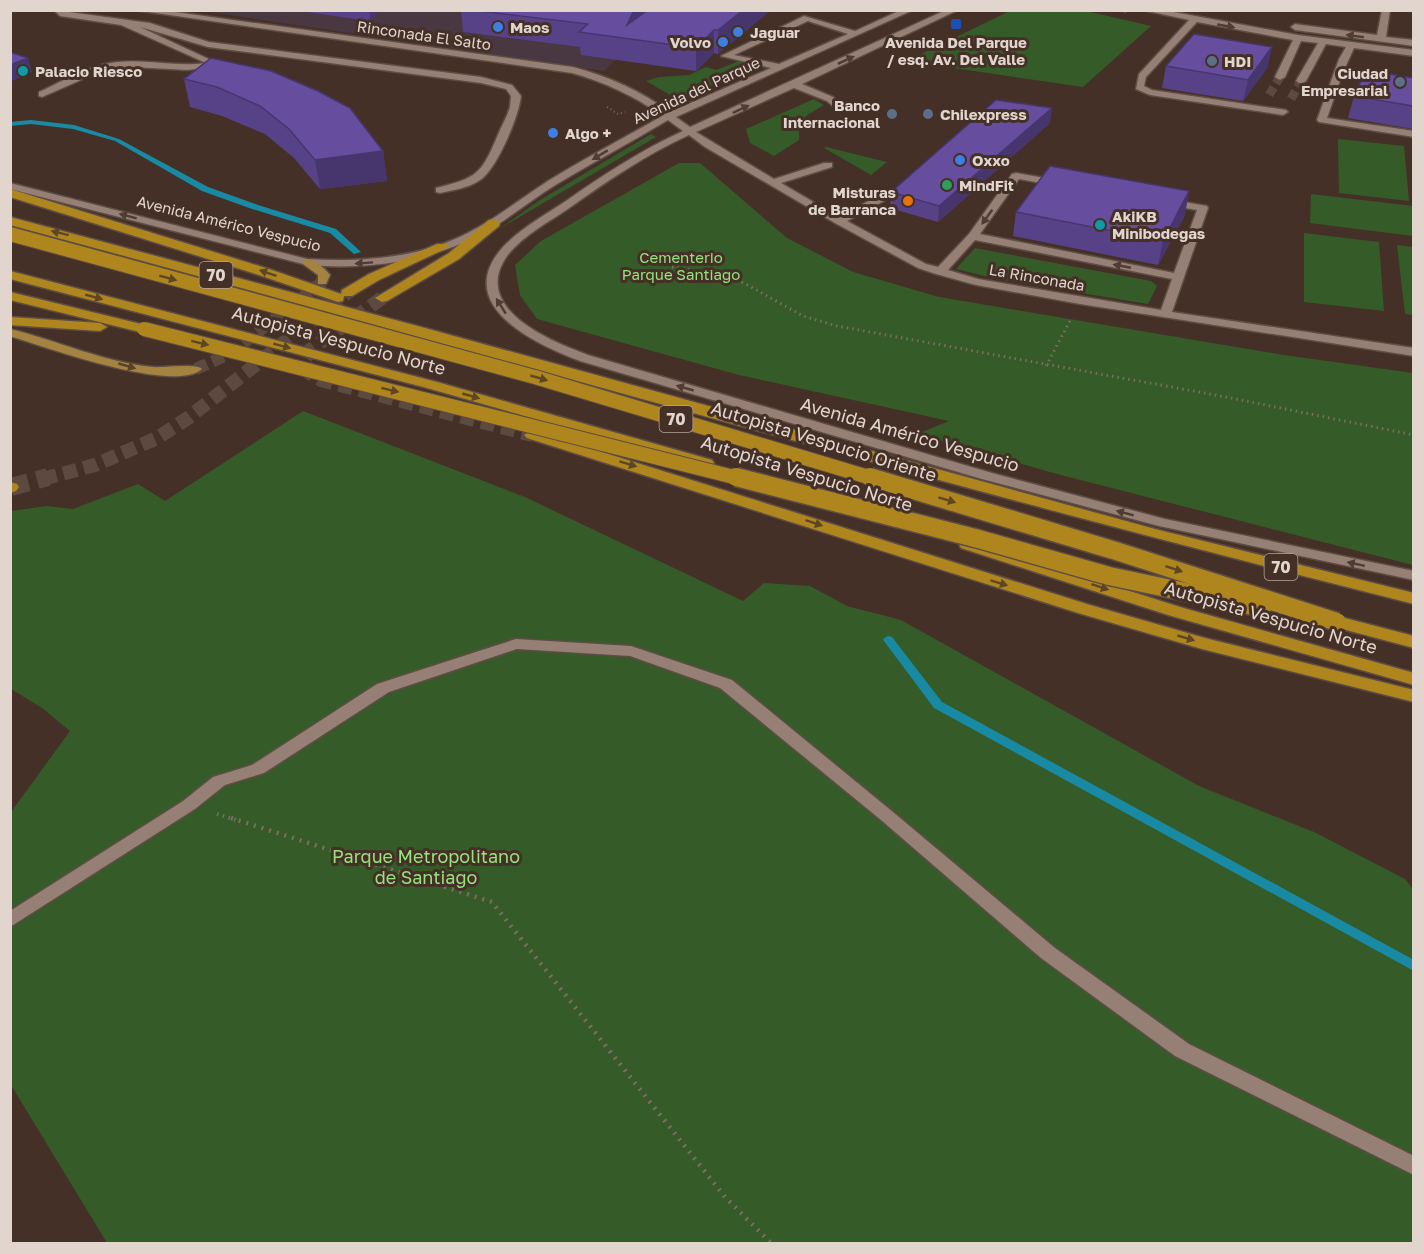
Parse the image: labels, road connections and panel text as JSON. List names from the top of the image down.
{
  "streets": {
    "highway": ["70", "Autopista Vespucio Norte", "Autopista Vespucio Oriente"],
    "street": [
      "Rinconada El Salto",
      "Avenida del Parque",
      "Avenida Américo Vespucio",
      "La Rinconada"
    ]
  },
  "crossings": [
    ["Rinconada El Salto", "Avenida del Parque"],
    ["Rinconada El Salto", "La Rinconada"],
    ["Avenida del Parque", "Avenida Américo Vespucio"],
    ["Avenida del Parque", "La Rinconada"]
  ],
  "one_way": ["Avenida Américo Vespucio"],
  "parks": ["Cementerio Parque Santiago", "Parque Metropolitano de Santiago"],
  "places": {
    "transit": ["Avenida Del Parque / esq. Av. Del Valle"],
    "other": [
      "Maos",
      "Jaguar",
      "Volvo",
      "HDI",
      "Palacio Riesco",
      "Ciudad Empresarial",
      "Banco Internacional",
      "Chilexpress",
      "Algo +",
      "Oxxo",
      "MindFit",
      "Misturas de Barranca",
      "AkiKB Minibodegas"
    ]
  }
}
